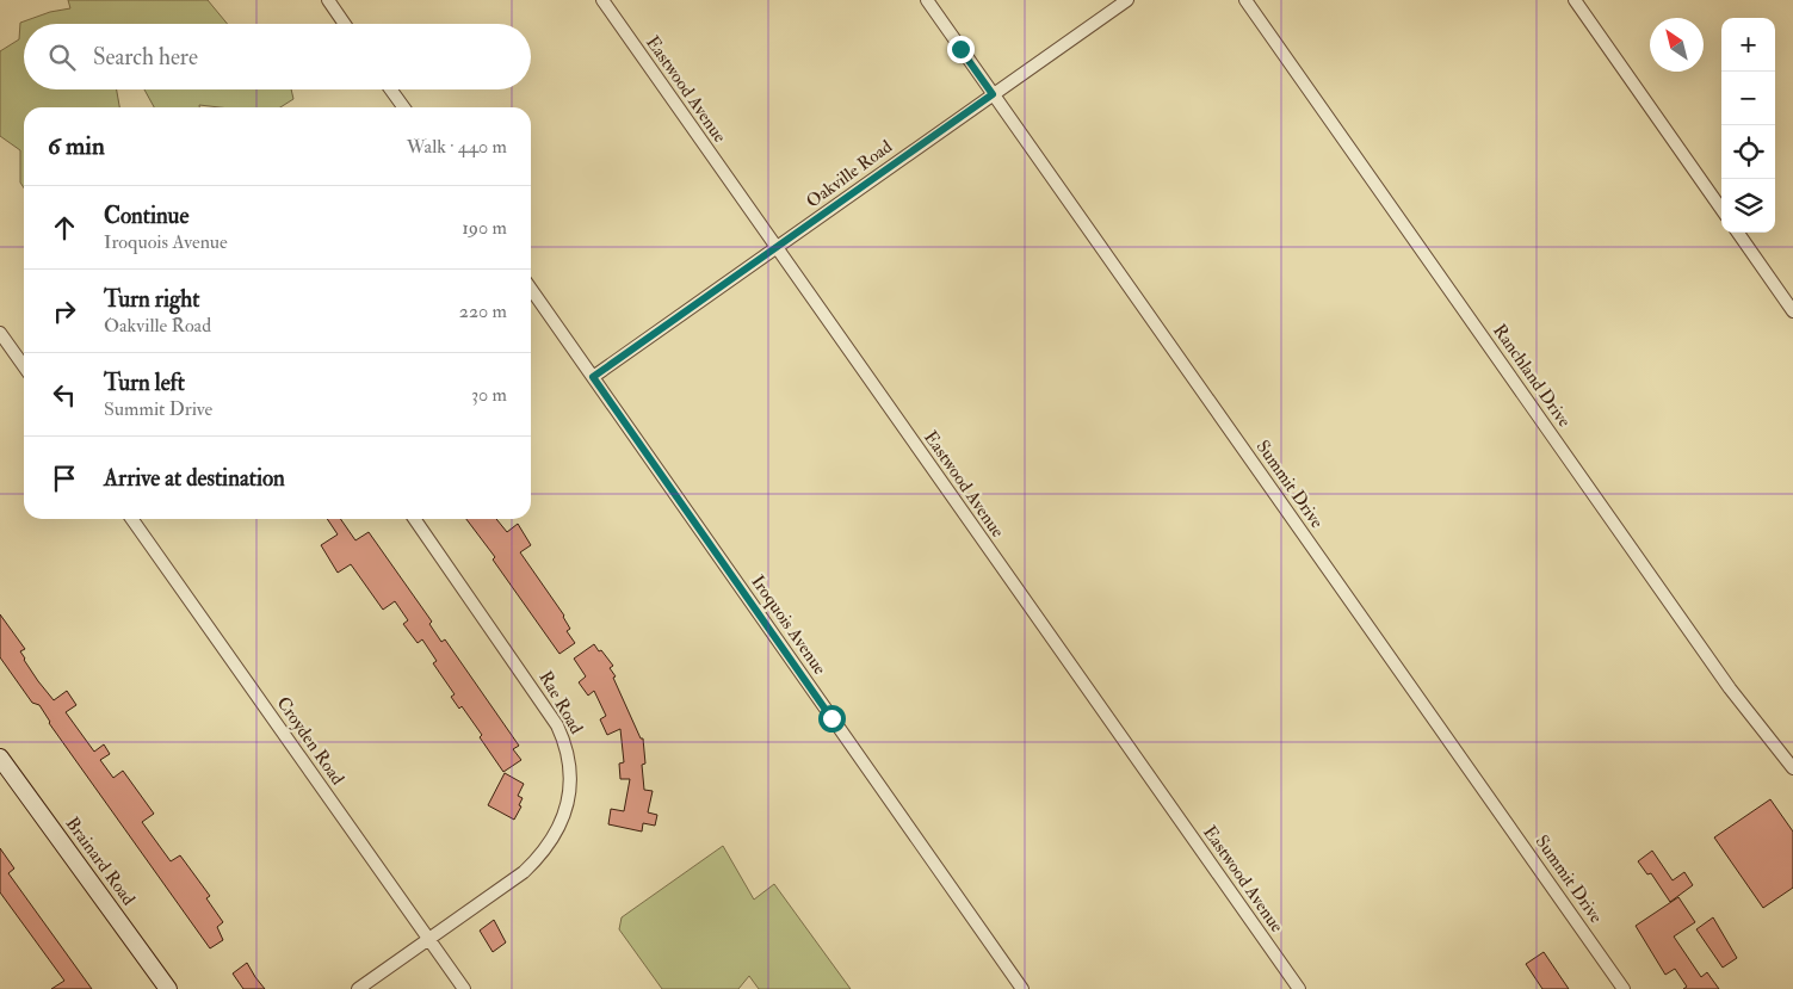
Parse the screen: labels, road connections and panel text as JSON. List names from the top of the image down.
{
  "streets": {
    "street": [
      "Eastwood Avenue",
      "Oakville Road",
      "Ranchland Drive",
      "Summit Drive",
      "Iroquois Avenue",
      "Rae Road",
      "Croyden Road",
      "Brainard Road"
    ]
  },
  "crossings": [
    ["Eastwood Avenue", "Oakville Road"],
    ["Oakville Road", "Summit Drive"],
    ["Oakville Road", "Iroquois Avenue"],
    ["Rae Road", "Croyden Road"]
  ],
  "north": "top left",
  "page": {
    "map_buttons": ["+", "−"],
    "search": "Search here",
    "heading": ["6 min", "Walk · 440 m"],
    "list": [
      ["Continue", "Iroquois Avenue", "190 m"],
      ["Turn right", "Oakville Road", "220 m"],
      ["Turn left", "Summit Drive", "30 m"],
      "Arrive at destination"
    ]
  }
}
